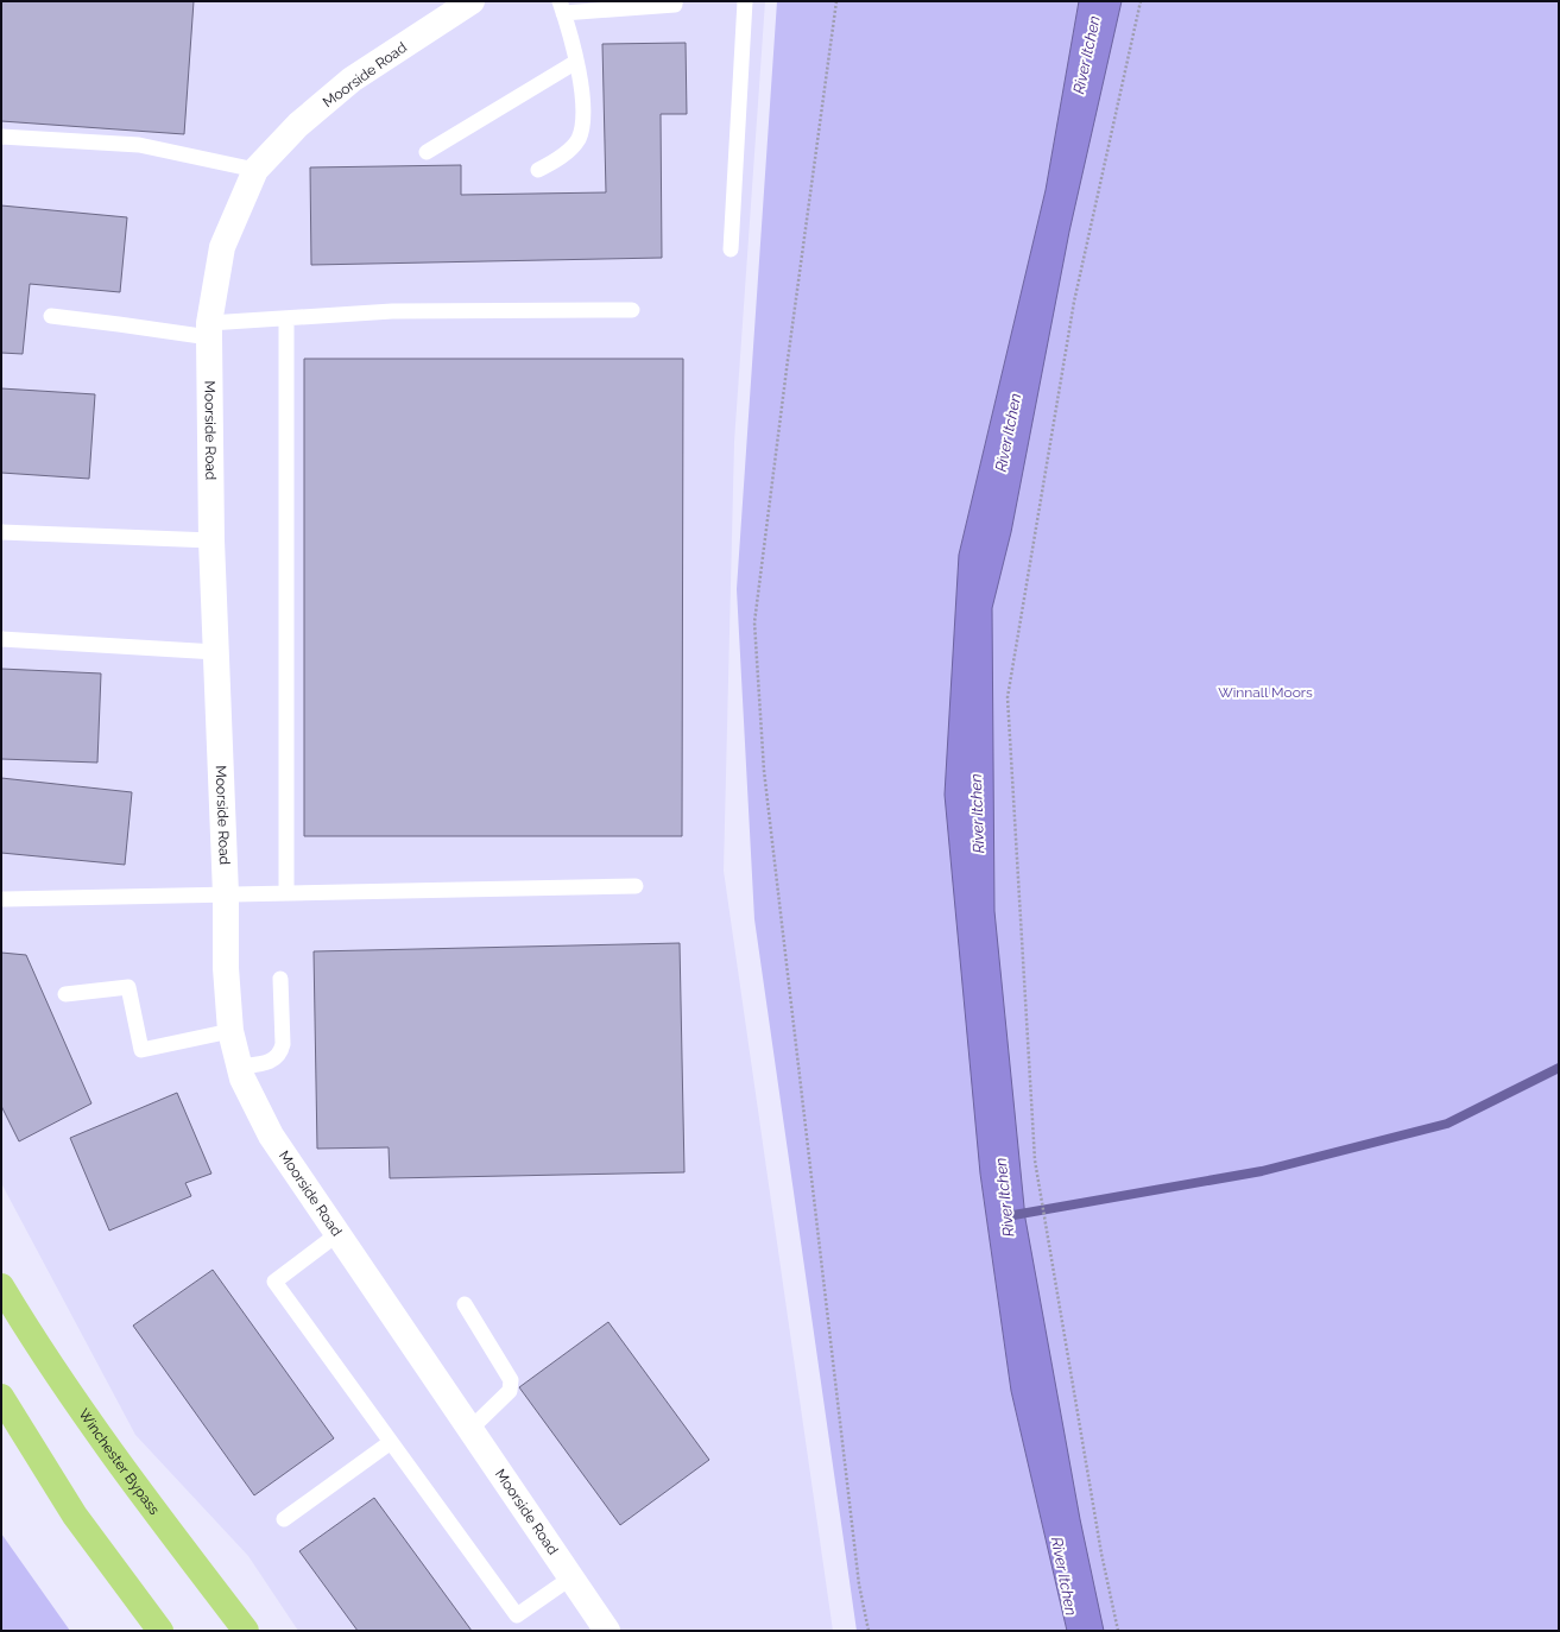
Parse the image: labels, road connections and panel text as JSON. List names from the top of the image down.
{
  "streets": {
    "highway": ["Winchester Bypass"],
    "street": ["Moorside Road"]
  },
  "water": ["River Itchen"],
  "parks": ["Winnall Moors"]
}
